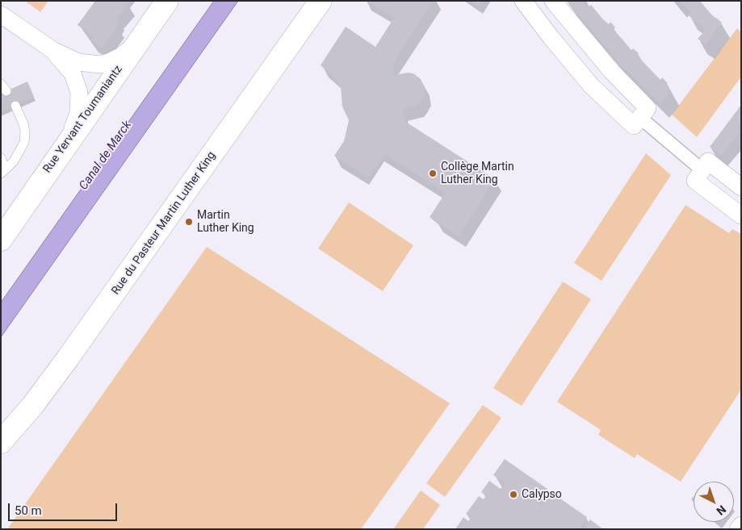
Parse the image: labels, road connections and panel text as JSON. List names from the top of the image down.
{
  "streets": {
    "street": ["Rue Yervant Toumaniantz", "Rue du Pasteur Martin Luther King"]
  },
  "water": ["Canal de Marck"],
  "places": ["Collège Martin Luther King", "Martin Luther King", "Calypso"],
  "scale_bar": "50 m",
  "north": "bottom right"
}
